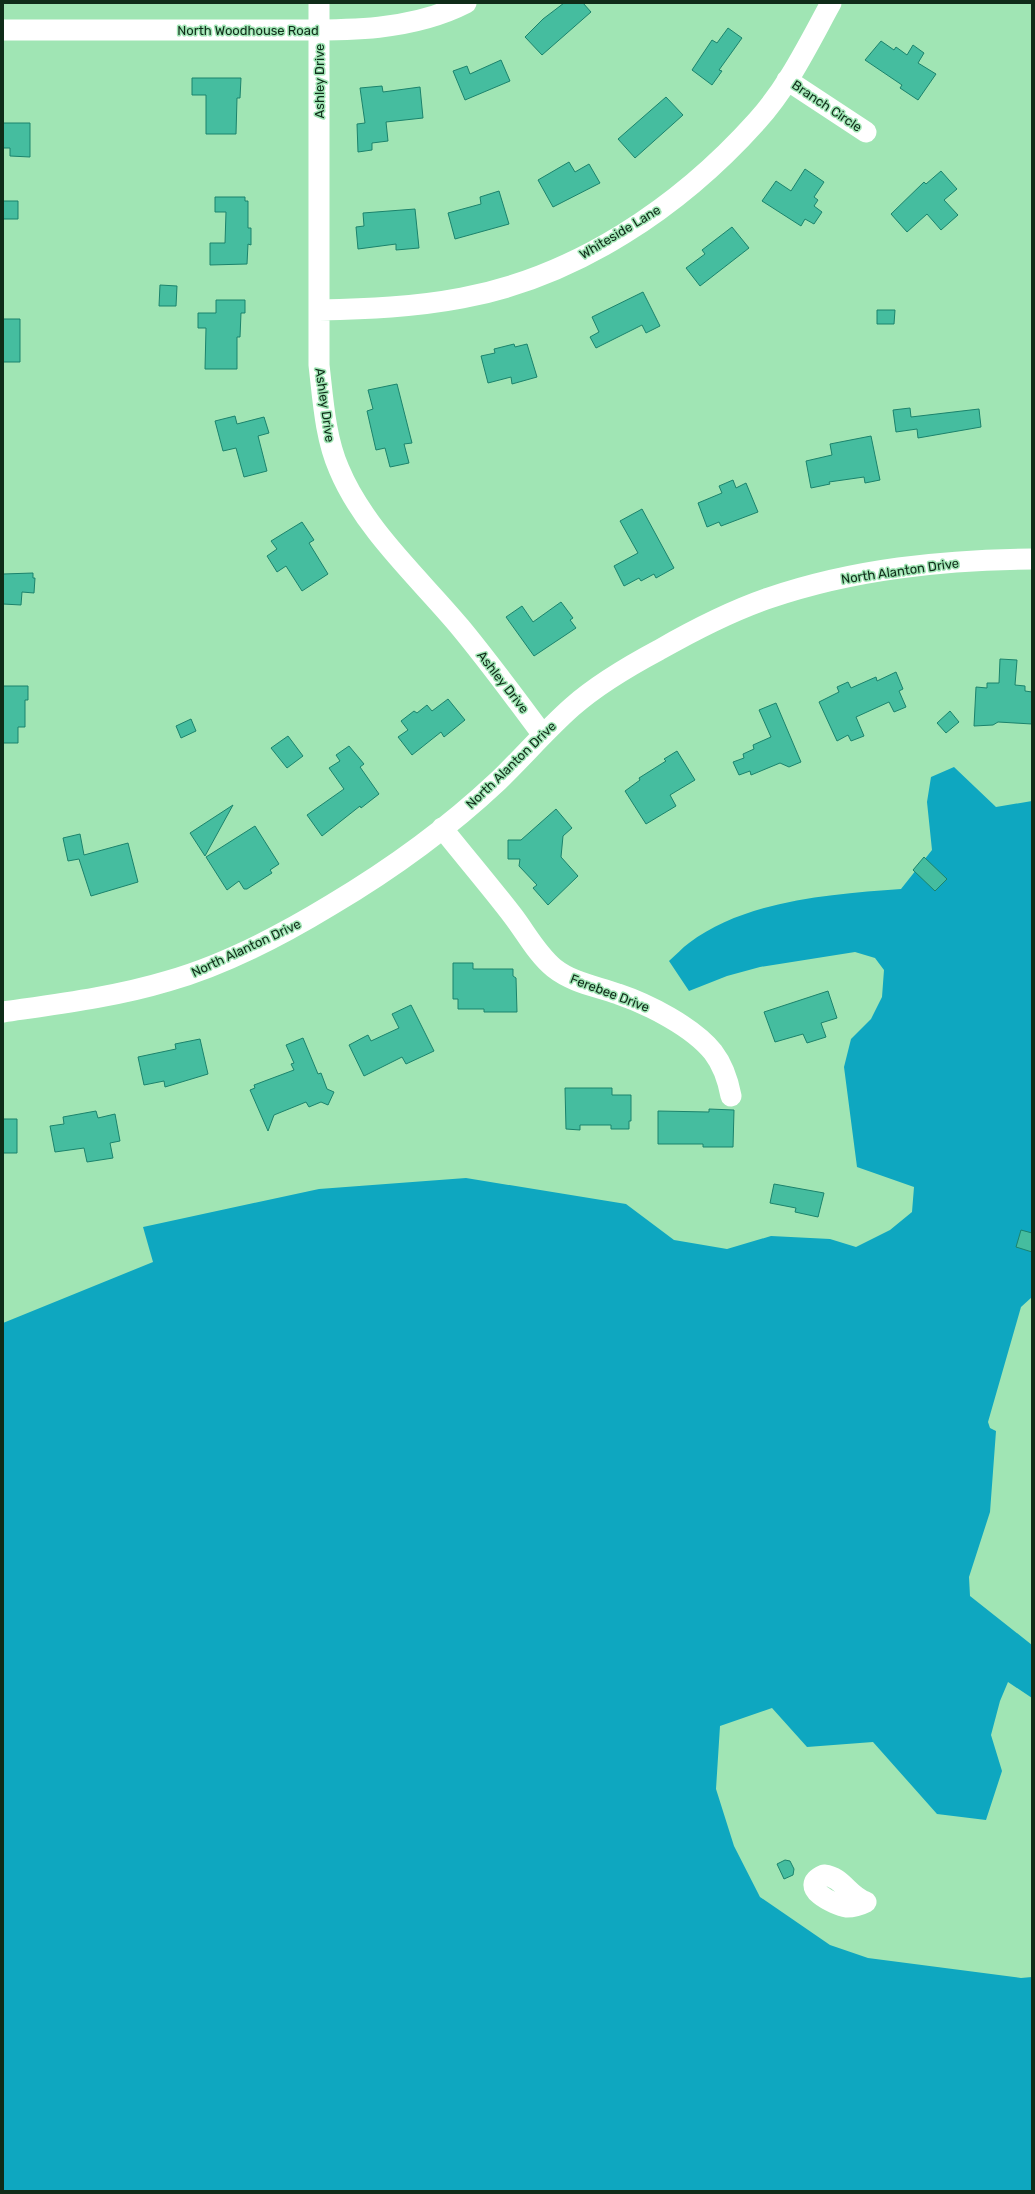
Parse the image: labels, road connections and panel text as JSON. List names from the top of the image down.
{
  "streets": {
    "street": [
      "North Woodhouse Road",
      "Ashley Drive",
      "Branch Circle",
      "Whiteside Lane",
      "North Alanton Drive",
      "Ferebee Drive"
    ]
  },
  "crossings": [
    ["North Woodhouse Road", "Ashley Drive"],
    ["Ashley Drive", "Whiteside Lane"],
    ["Ashley Drive", "North Alanton Drive"],
    ["Branch Circle", "Whiteside Lane"],
    ["North Alanton Drive", "Ferebee Drive"]
  ]
}
